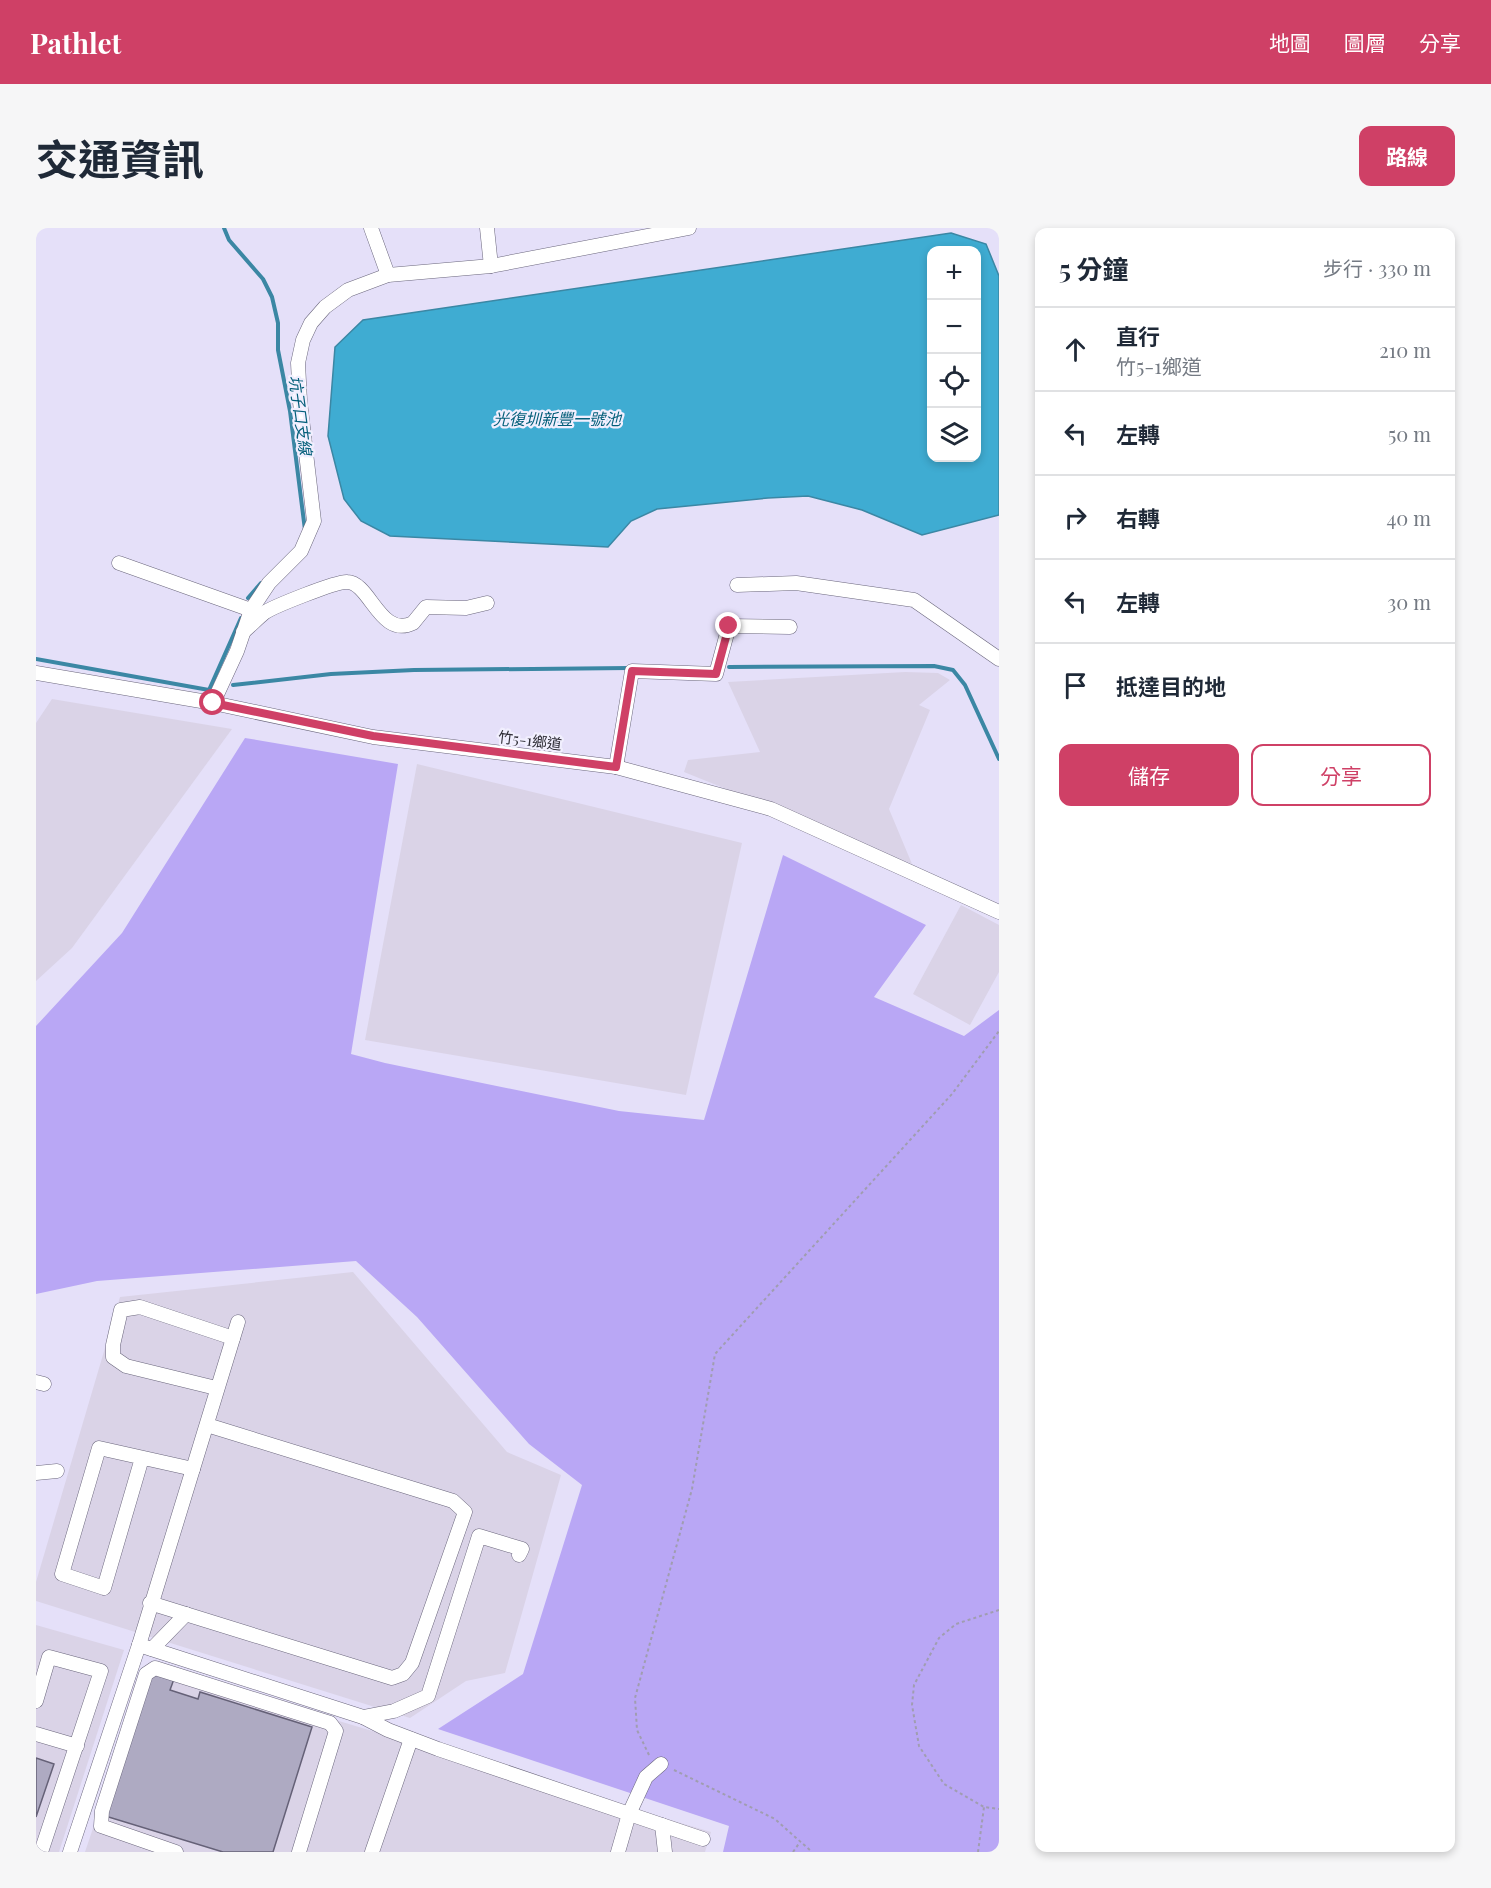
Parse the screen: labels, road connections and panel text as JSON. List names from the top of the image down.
{
  "streets": {
    "street": ["竹5-1鄉道"]
  },
  "water": ["坑子口支線", "光復圳新豐一號池"],
  "page": {
    "header": "Pathlet",
    "nav": ["地圖", "圖層", "分享"],
    "title": "交通資訊",
    "buttons": [
      "路線",
      ["儲存", "分享"]
    ],
    "heading": ["5 分鐘", "步行 · 330 m"],
    "map_buttons": ["+", "−"],
    "list": [
      ["直行", "竹5-1鄉道", "210 m"],
      ["左轉", "50 m"],
      ["右轉", "40 m"],
      ["左轉", "30 m"],
      "抵達目的地"
    ]
  }
}
